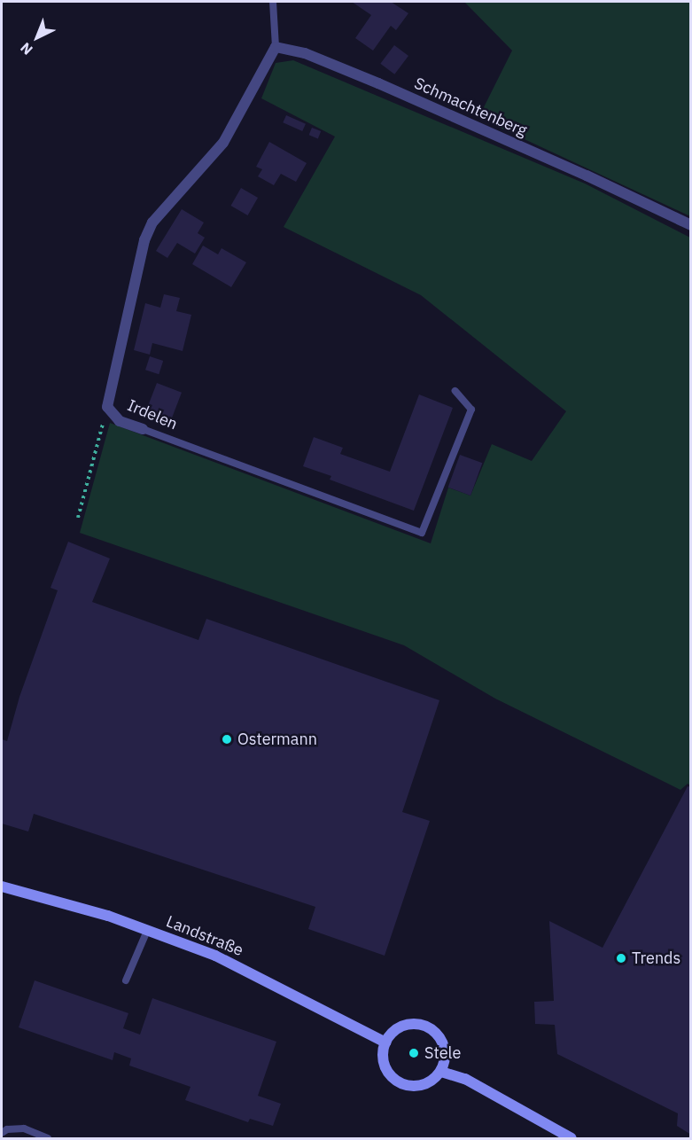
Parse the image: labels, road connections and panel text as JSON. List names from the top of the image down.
{
  "streets": {
    "main road": ["Landstraße"],
    "street": ["Schmachtenberg", "Irdelen"]
  },
  "crossings": [
    ["Schmachtenberg", "Irdelen"]
  ],
  "places": ["Ostermann", "Trends", "Stele"],
  "north": "bottom left"
}
